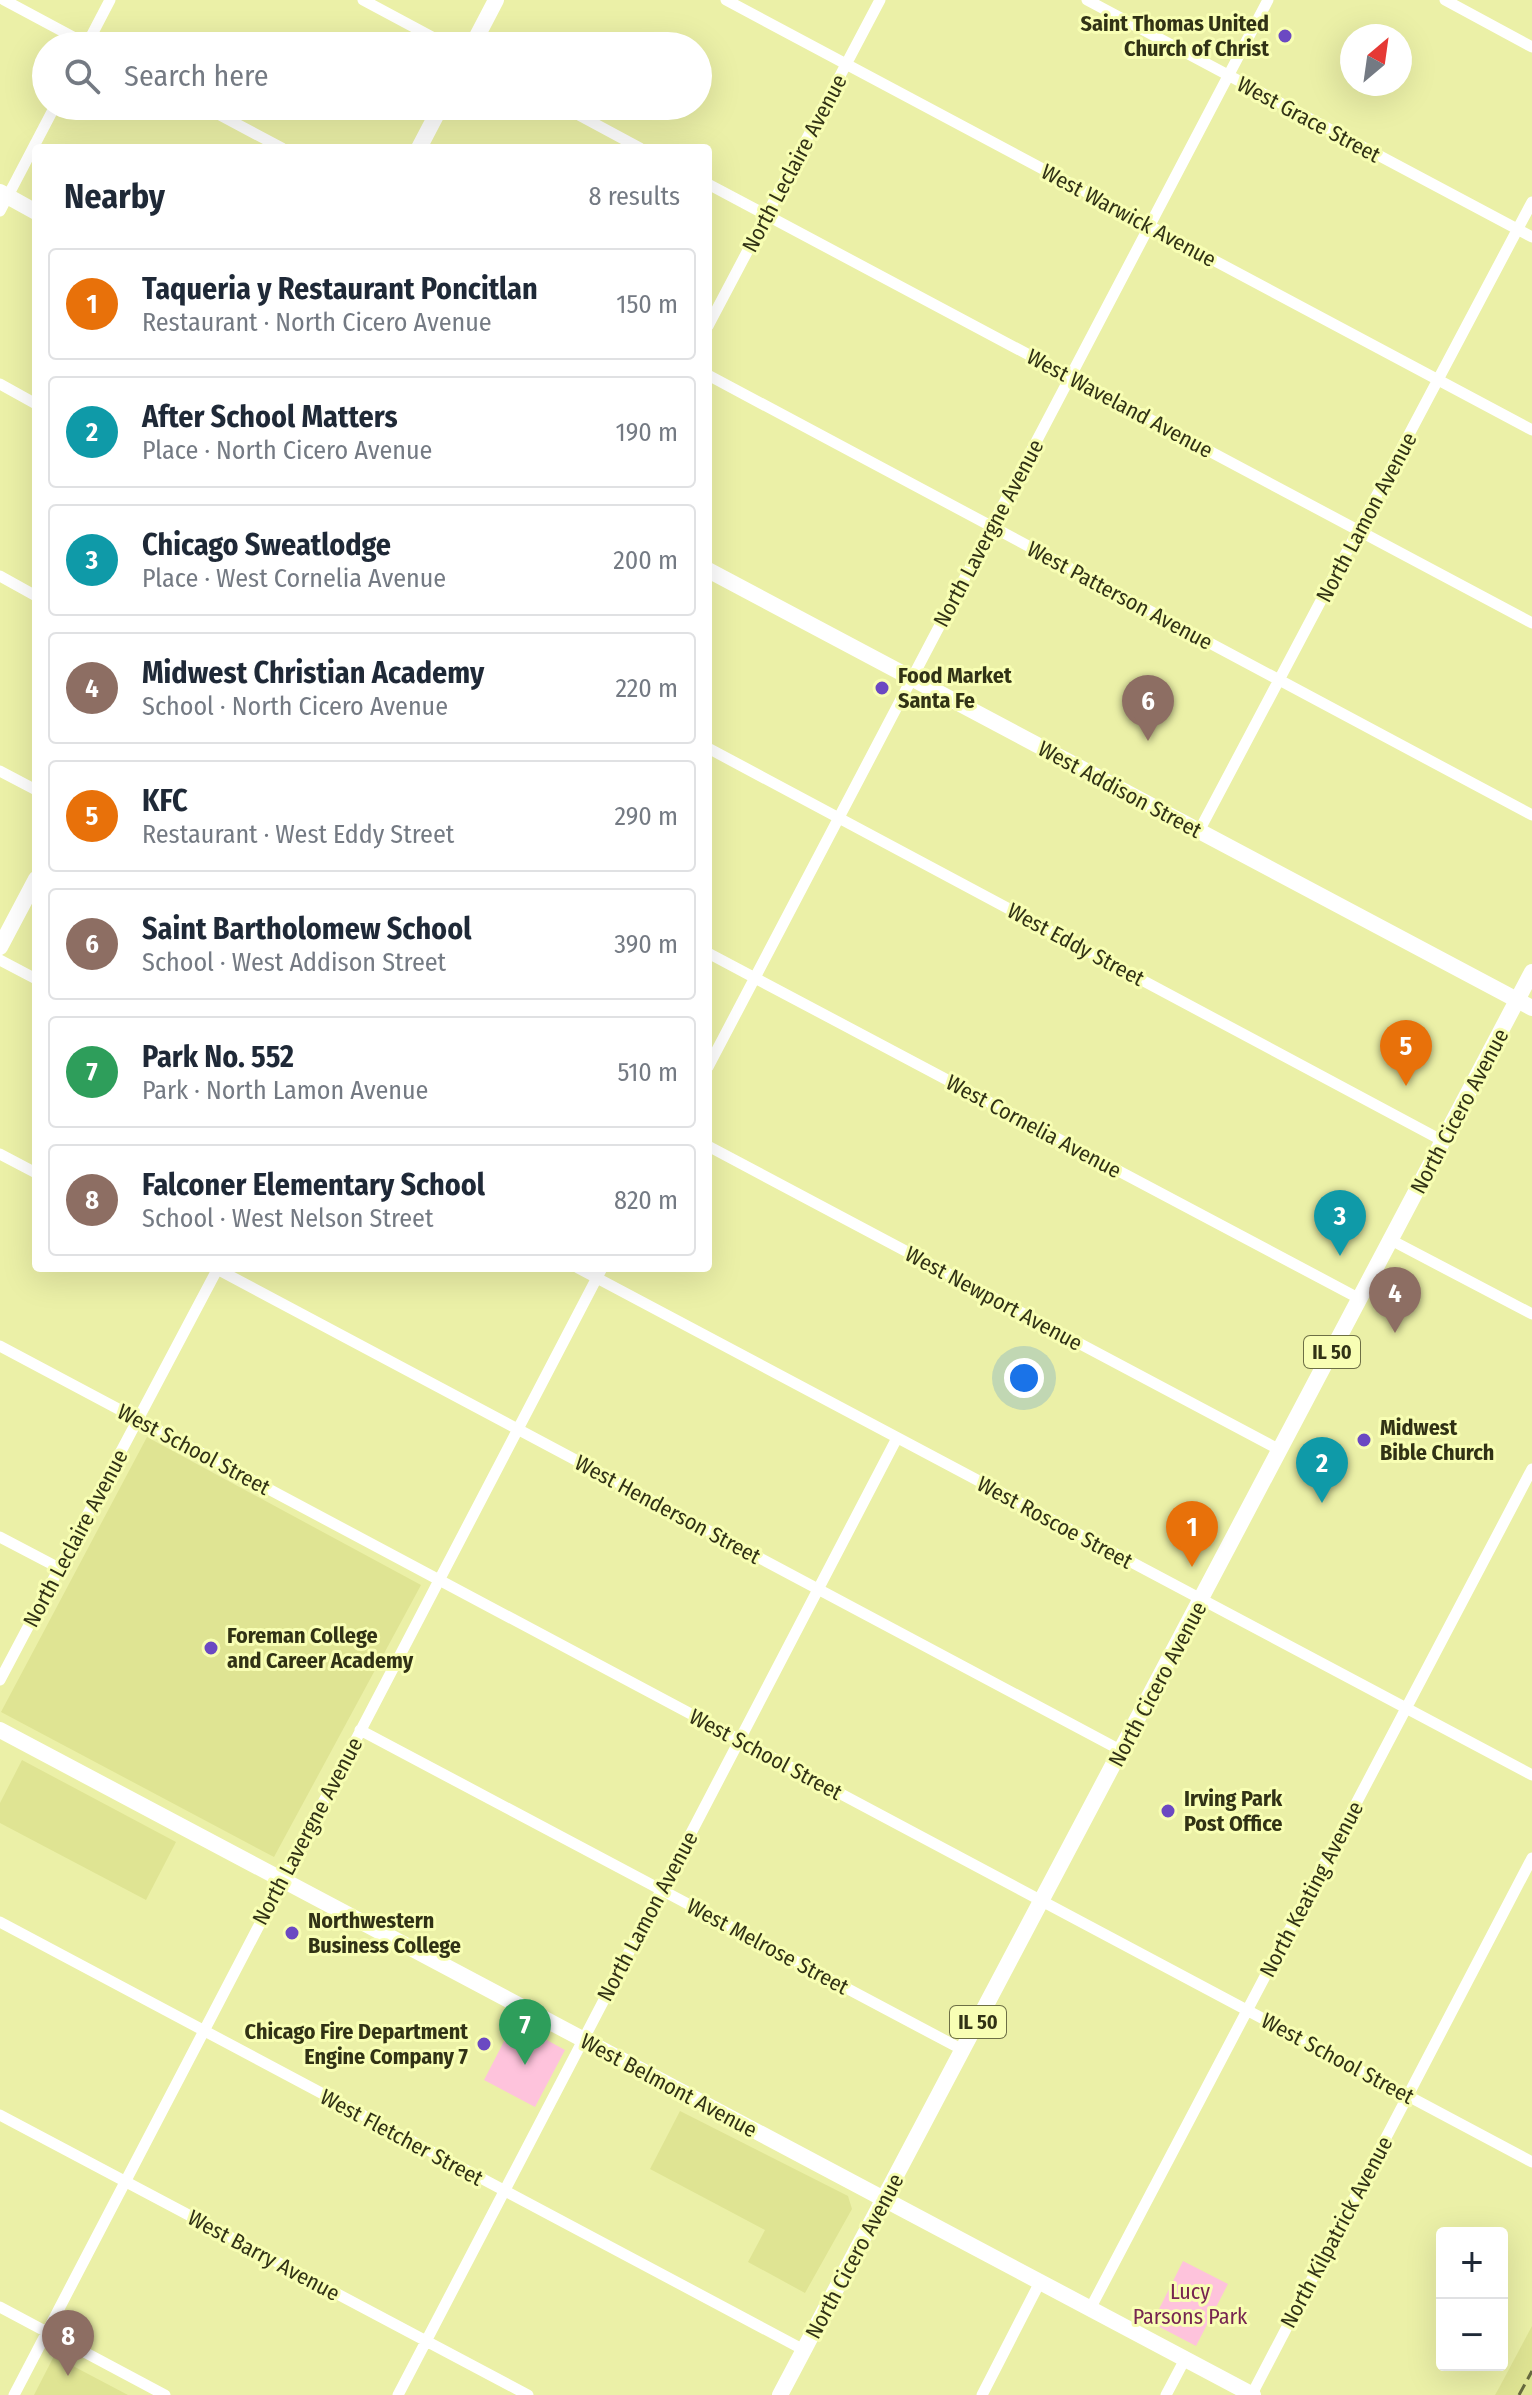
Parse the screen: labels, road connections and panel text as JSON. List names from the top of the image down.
{
  "streets": {
    "main road": [
      "West Addison Street",
      "North Cicero Avenue",
      "IL 50",
      "West Belmont Avenue"
    ],
    "street": [
      "West Grace Street",
      "North Leclaire Avenue",
      "West Warwick Avenue",
      "West Waveland Avenue",
      "North Lamon Avenue",
      "North Lavergne Avenue",
      "West Patterson Avenue",
      "West Eddy Street",
      "West Cornelia Avenue",
      "West Newport Avenue",
      "West School Street",
      "West Henderson Street",
      "West Roscoe Street",
      "North Keating Avenue",
      "West Melrose Street",
      "West Fletcher Street",
      "North Kilpatrick Avenue",
      "West Barry Avenue"
    ]
  },
  "crossings": [
    ["West Grace Street", "North Lamon Avenue"],
    ["West Grace Street", "North Lavergne Avenue"],
    ["North Leclaire Avenue", "West Warwick Avenue"],
    ["North Leclaire Avenue", "West Waveland Avenue"],
    ["North Leclaire Avenue", "West School Street"],
    ["West Warwick Avenue", "North Lamon Avenue"],
    ["West Warwick Avenue", "North Lavergne Avenue"],
    ["West Waveland Avenue", "North Lamon Avenue"],
    ["West Waveland Avenue", "North Lavergne Avenue"],
    ["North Lamon Avenue", "West Patterson Avenue"],
    ["North Lamon Avenue", "West Addison Street"],
    ["North Lamon Avenue", "West School Street"],
    ["North Lamon Avenue", "West Henderson Street"],
    ["North Lamon Avenue", "West Roscoe Street"],
    ["North Lamon Avenue", "West Melrose Street"],
    ["North Lamon Avenue", "West Belmont Avenue"],
    ["North Lamon Avenue", "West Fletcher Street"],
    ["North Lamon Avenue", "West Barry Avenue"],
    ["North Lavergne Avenue", "West Patterson Avenue"],
    ["North Lavergne Avenue", "West Addison Street"],
    ["North Lavergne Avenue", "West Eddy Street"],
    ["North Lavergne Avenue", "West Cornelia Avenue"],
    ["North Lavergne Avenue", "West School Street"],
    ["North Lavergne Avenue", "West Henderson Street"],
    ["North Lavergne Avenue", "West Roscoe Street"],
    ["North Lavergne Avenue", "West Melrose Street"],
    ["North Lavergne Avenue", "West Belmont Avenue"],
    ["North Lavergne Avenue", "West Fletcher Street"],
    ["North Lavergne Avenue", "West Barry Avenue"],
    ["West Addison Street", "North Cicero Avenue"],
    ["West Eddy Street", "North Cicero Avenue"],
    ["North Cicero Avenue", "West Cornelia Avenue"],
    ["North Cicero Avenue", "West Newport Avenue"],
    ["North Cicero Avenue", "West School Street"],
    ["North Cicero Avenue", "West Henderson Street"],
    ["North Cicero Avenue", "West Roscoe Street"],
    ["North Cicero Avenue", "West Melrose Street"],
    ["North Cicero Avenue", "West Belmont Avenue"],
    ["North Cicero Avenue", "West Fletcher Street"],
    ["West School Street", "North Keating Avenue"],
    ["West School Street", "North Kilpatrick Avenue"],
    ["West Roscoe Street", "North Keating Avenue"],
    ["North Keating Avenue", "West Belmont Avenue"],
    ["West Belmont Avenue", "North Kilpatrick Avenue"]
  ],
  "parks": ["Lucy Parsons Park"],
  "places": [
    "Saint Thomas United Church of Christ",
    "Food Market Santa Fe",
    "Midwest Bible Church",
    "Foreman College and Career Academy",
    "Irving Park Post Office",
    "Northwestern Business College",
    "Chicago Fire Department Engine Company 7"
  ],
  "north": "top right",
  "page": {
    "search": "Search here",
    "heading": ["Nearby", "8 results"],
    "list": [
      {
        "mark": "1",
        "name": "Taqueria y Restaurant Poncitlan",
        "note": "Restaurant · North Cicero Avenue",
        "value": "150 m"
      },
      {
        "mark": "2",
        "name": "After School Matters",
        "note": "Place · North Cicero Avenue",
        "value": "190 m"
      },
      {
        "mark": "3",
        "name": "Chicago Sweatlodge",
        "note": "Place · West Cornelia Avenue",
        "value": "200 m"
      },
      {
        "mark": "4",
        "name": "Midwest Christian Academy",
        "note": "School · North Cicero Avenue",
        "value": "220 m"
      },
      {
        "mark": "5",
        "name": "KFC",
        "note": "Restaurant · West Eddy Street",
        "value": "290 m"
      },
      {
        "mark": "6",
        "name": "Saint Bartholomew School",
        "note": "School · West Addison Street",
        "value": "390 m"
      },
      {
        "mark": "7",
        "name": "Park No. 552",
        "note": "Park · North Lamon Avenue",
        "value": "510 m"
      },
      {
        "mark": "8",
        "name": "Falconer Elementary School",
        "note": "School · West Nelson Street",
        "value": "820 m"
      }
    ],
    "pins": [
      "6",
      "5",
      "3",
      "4",
      "2",
      "1",
      "7",
      "8"
    ],
    "map_buttons": ["+", "−"]
  }
}
